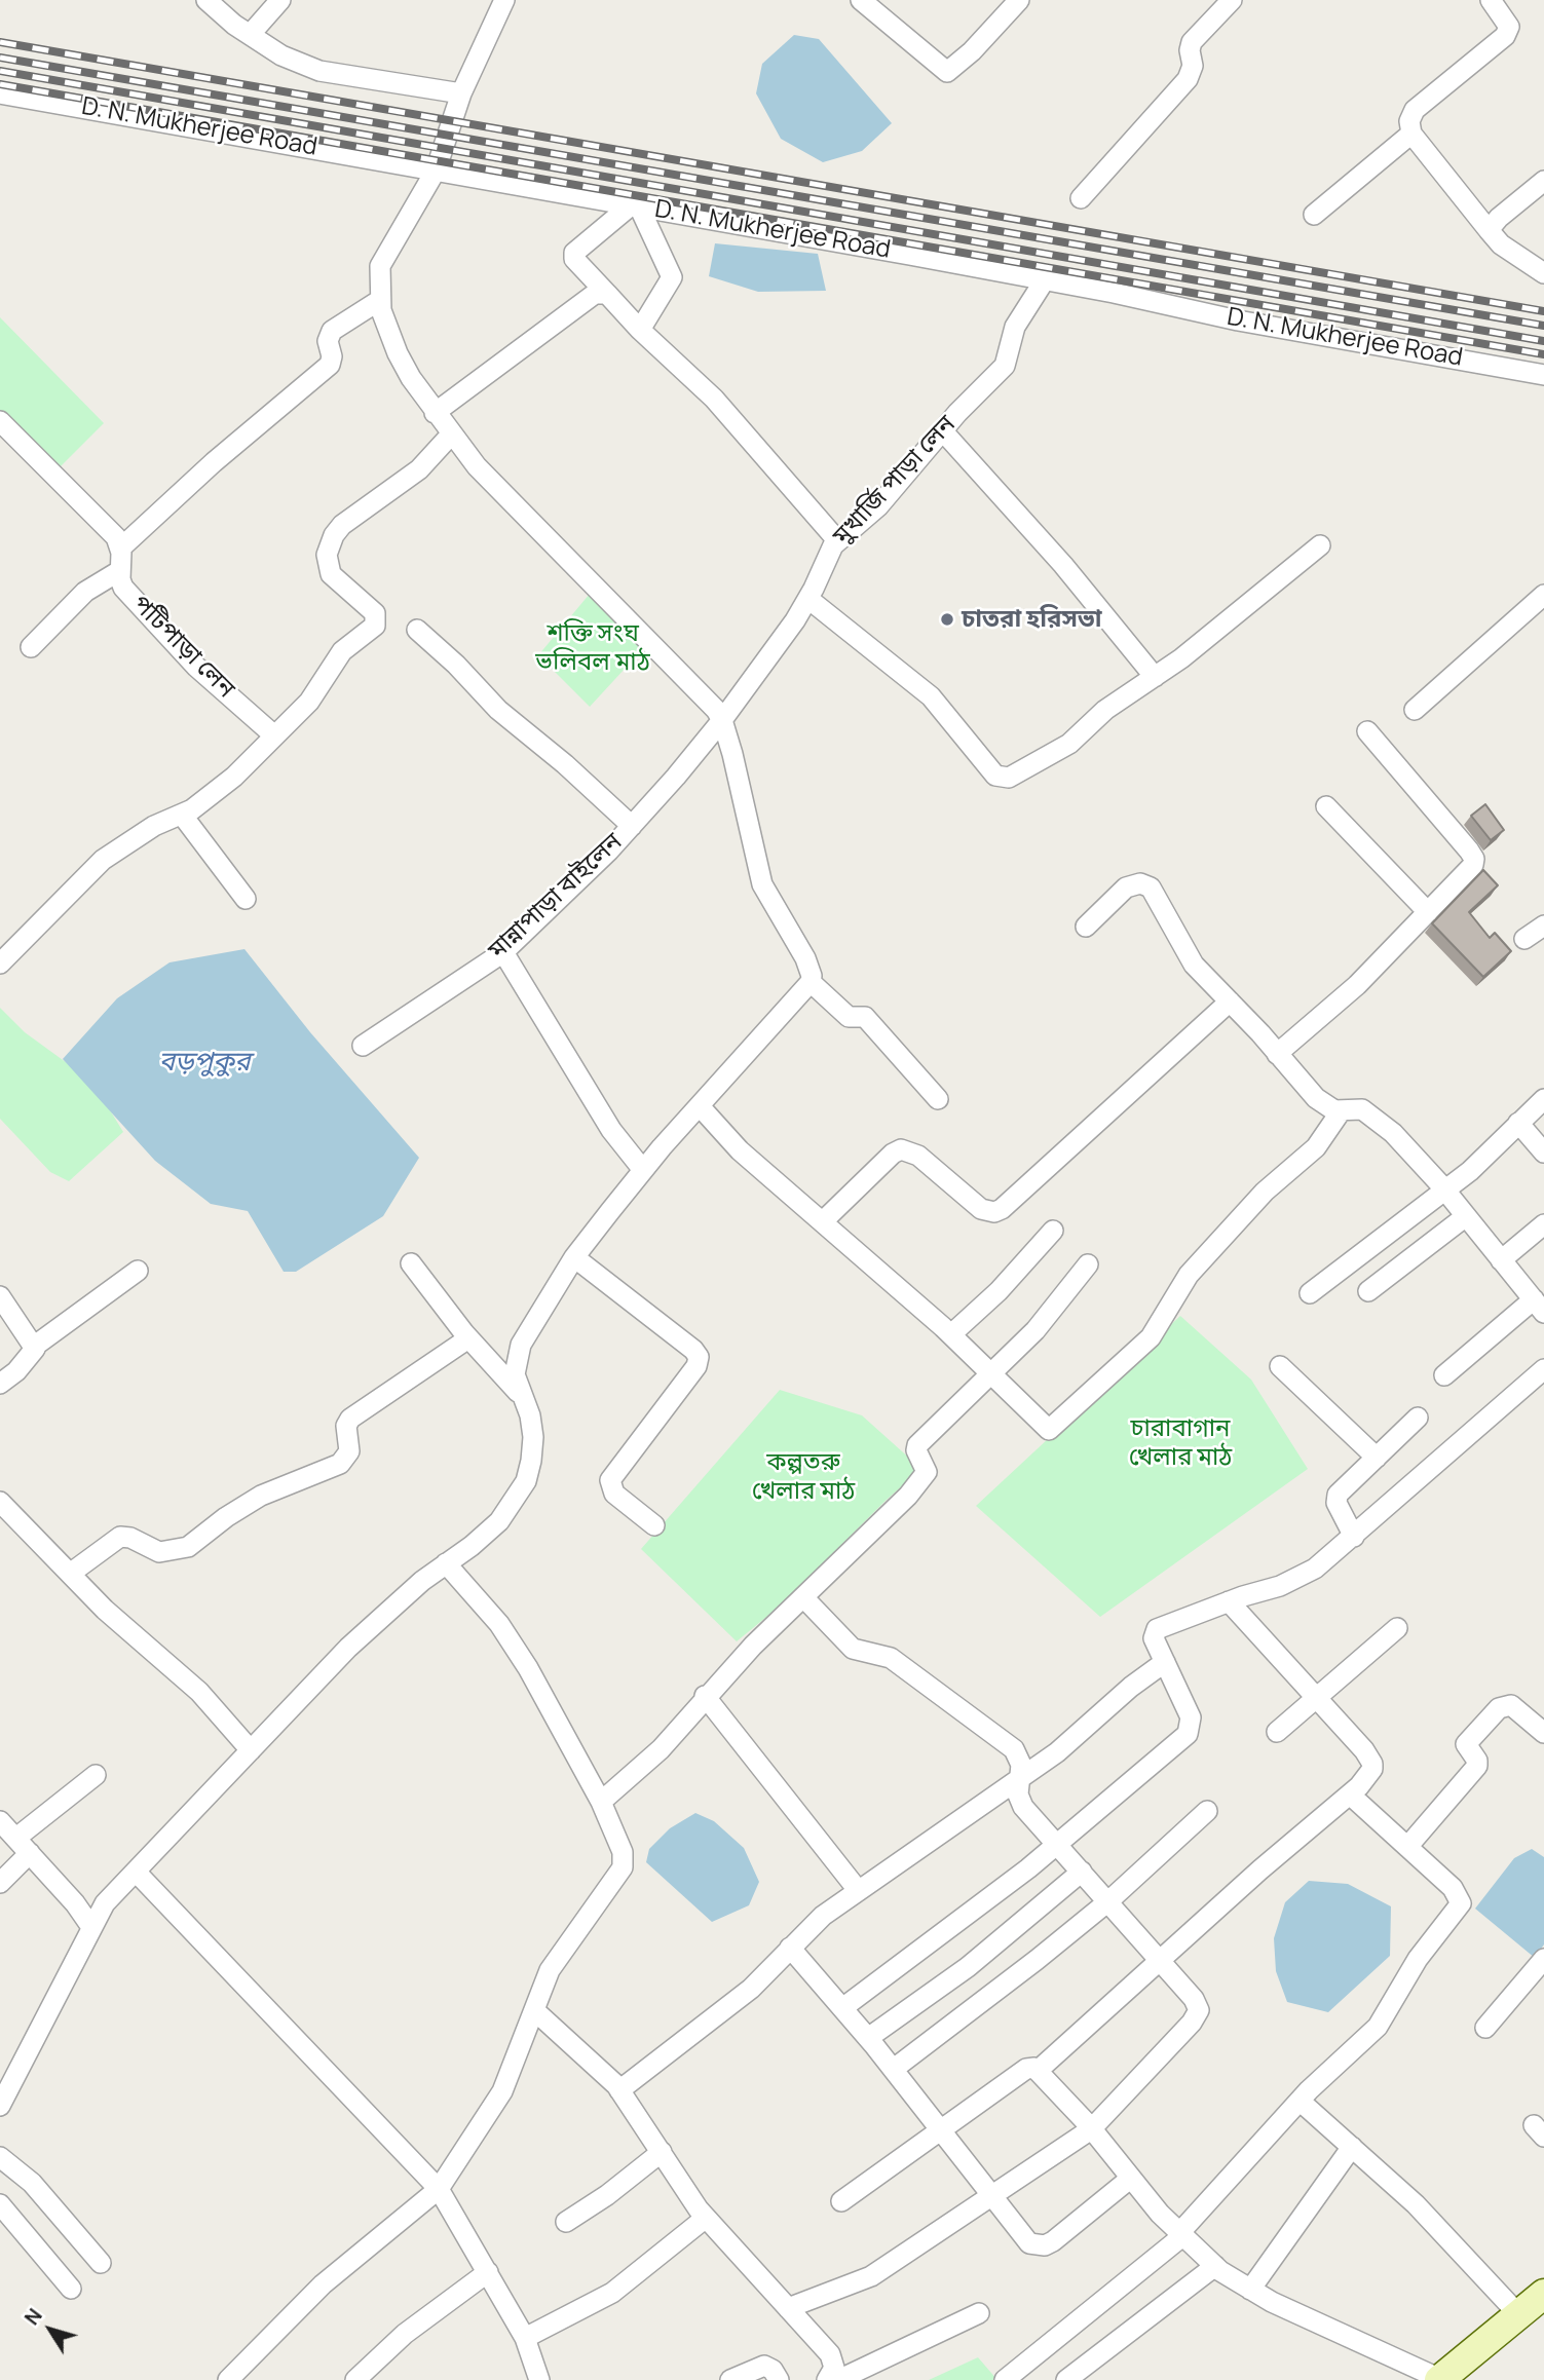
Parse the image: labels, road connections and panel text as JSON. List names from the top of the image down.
{
  "streets": {
    "street": [
      "D. N. Mukherjee Road",
      "মুখার্জি পাড়া লেন",
      "পটিপাড়া লেন",
      "মান্নাপাড়া বাইলেন"
    ]
  },
  "crossings": [
    ["D. N. Mukherjee Road", "মুখার্জি পাড়া লেন"],
    ["মুখার্জি পাড়া লেন", "মান্নাপাড়া বাইলেন"]
  ],
  "water": ["বড়পুকুর"],
  "parks": ["শক্তি সংঘ ভলিবল মাঠ", "চারাবাগান খেলার মাঠ", "কল্পতরু খেলার মাঠ"],
  "places": ["চাতরা হরিসভা"],
  "north": "top left"
}
